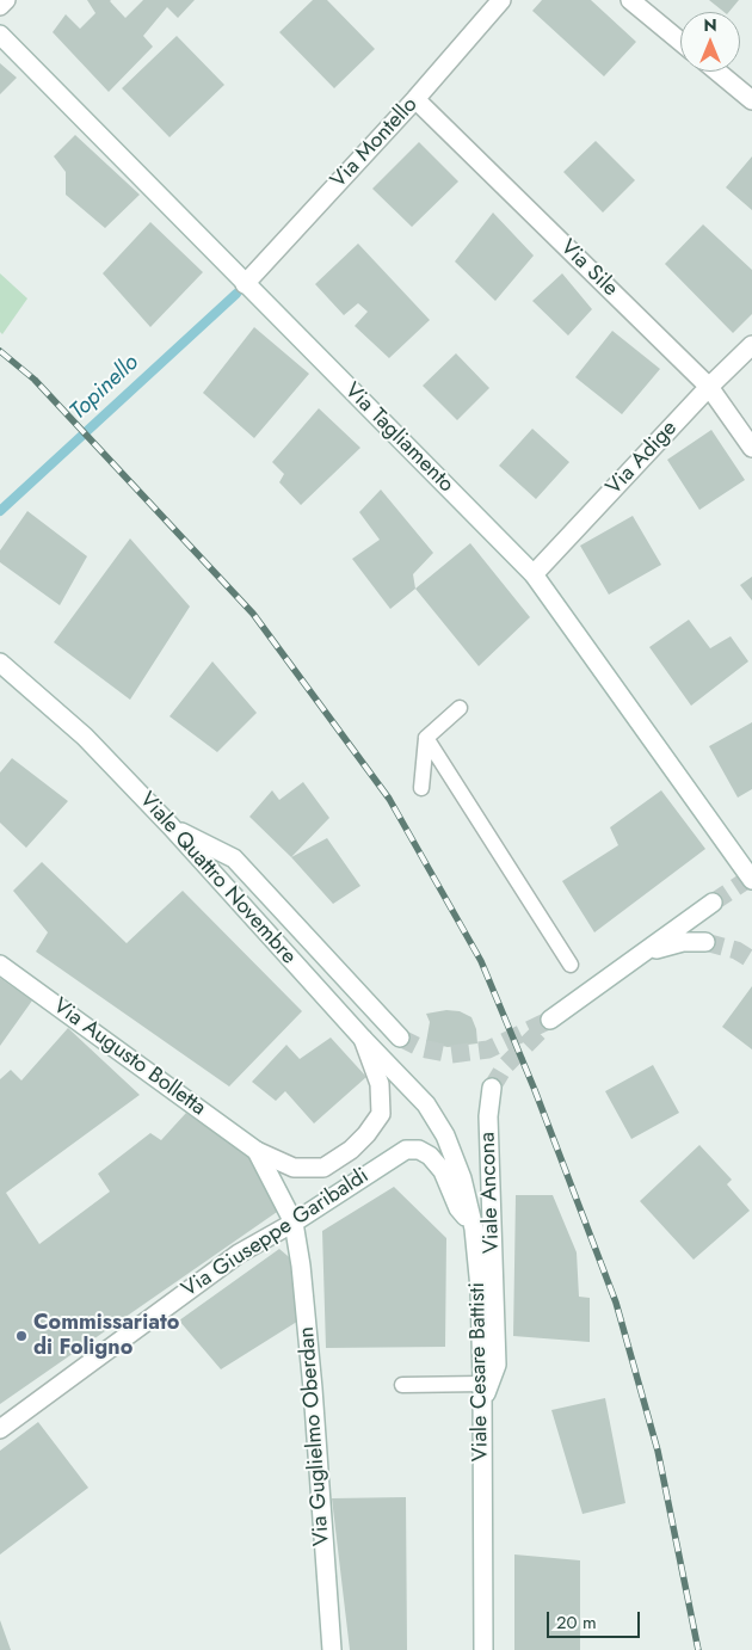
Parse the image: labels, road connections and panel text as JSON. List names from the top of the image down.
{
  "streets": {
    "main road": [
      "Via Montello",
      "Via Sile",
      "Via Tagliamento",
      "Via Adige",
      "Viale Quattro Novembre",
      "Via Augusto Bolletta",
      "Viale Ancona",
      "Via Giuseppe Garibaldi",
      "Viale Cesare Battisti",
      "Via Guglielmo Oberdan"
    ]
  },
  "crossings": [
    ["Via Montello", "Via Sile"],
    ["Via Montello", "Via Tagliamento"],
    ["Via Sile", "Via Adige"],
    ["Via Tagliamento", "Via Adige"],
    ["Viale Quattro Novembre", "Via Augusto Bolletta"],
    ["Viale Quattro Novembre", "Viale Cesare Battisti"],
    ["Via Augusto Bolletta", "Via Giuseppe Garibaldi"],
    ["Via Augusto Bolletta", "Via Guglielmo Oberdan"],
    ["Viale Ancona", "Viale Cesare Battisti"],
    ["Via Giuseppe Garibaldi", "Viale Cesare Battisti"],
    ["Via Giuseppe Garibaldi", "Via Guglielmo Oberdan"]
  ],
  "water": ["Topinello"],
  "places": ["Commissariato di Foligno"],
  "scale_bar": "20 m",
  "north": "top"
}
